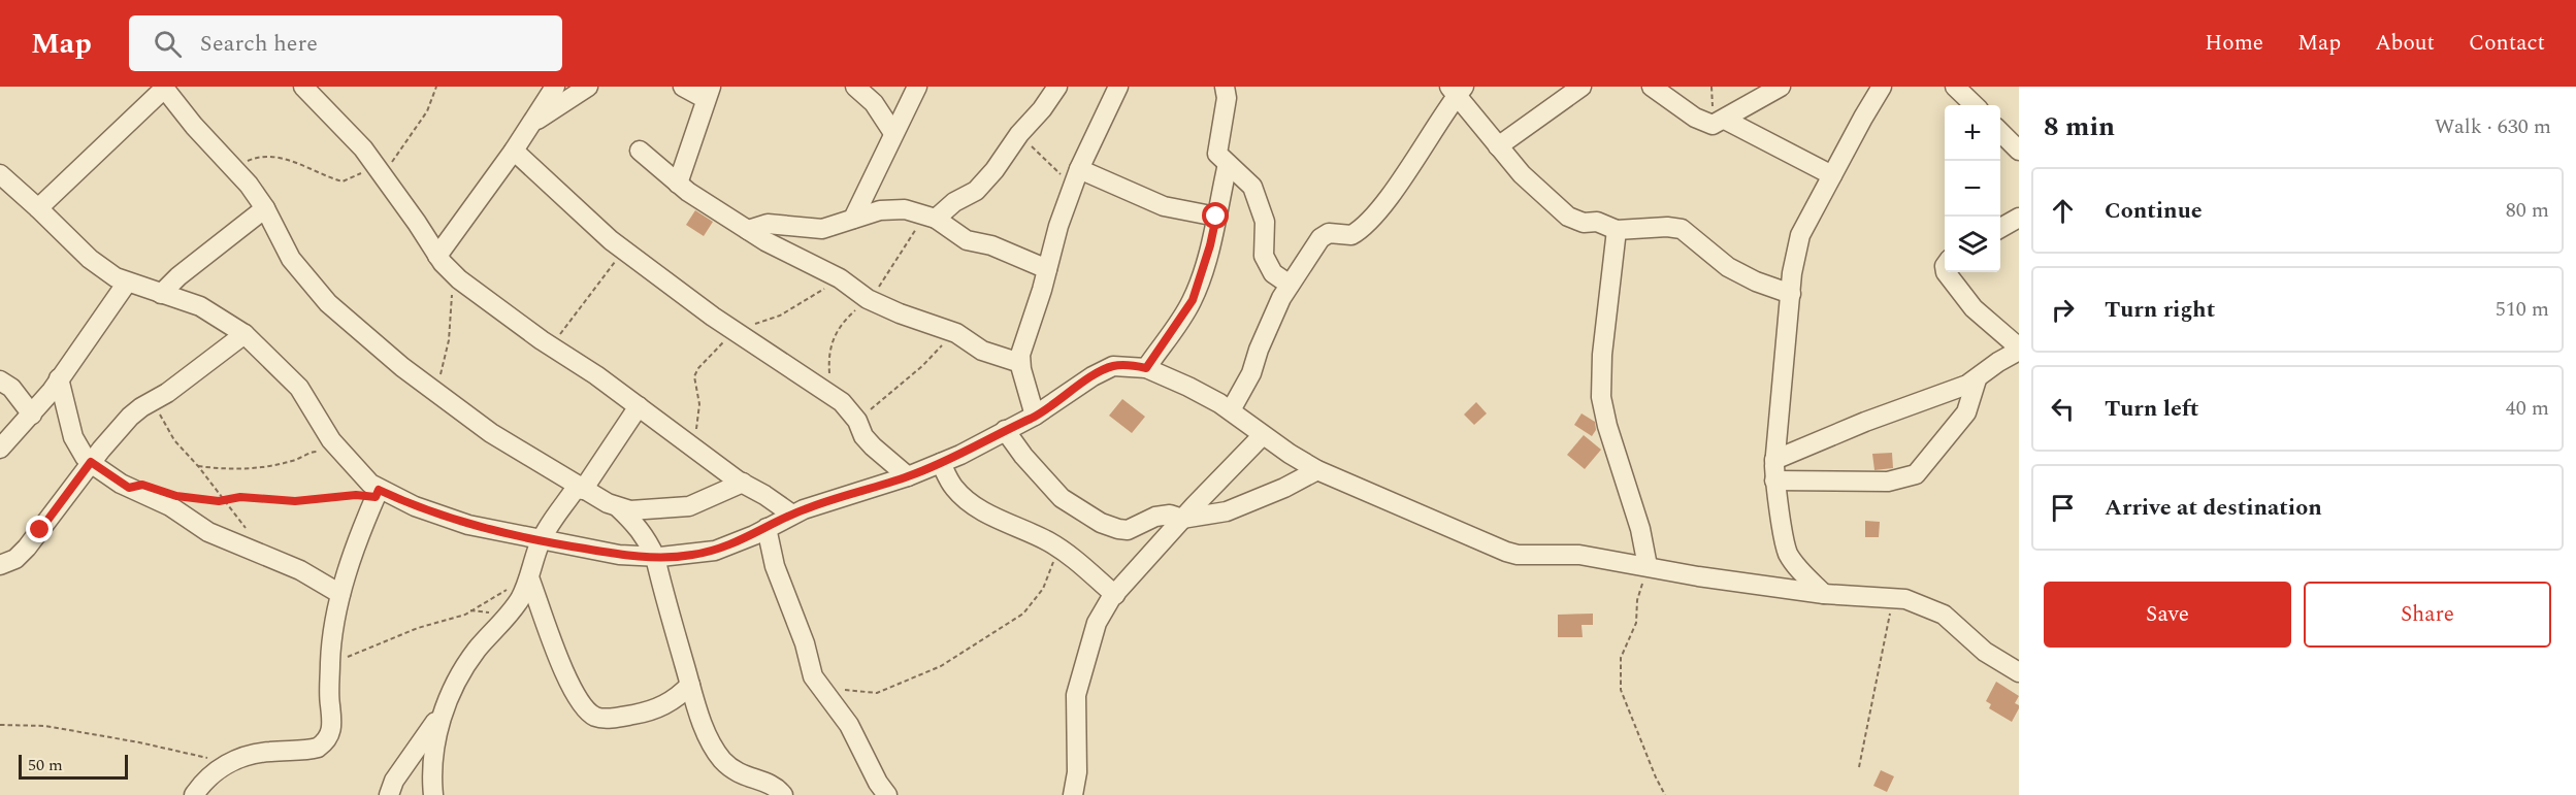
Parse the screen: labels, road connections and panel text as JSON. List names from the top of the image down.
{
  "scale_bar": "50 m",
  "page": {
    "header": "Map",
    "search": "Search here",
    "nav": [
      "Home",
      "Map",
      "About",
      "Contact"
    ],
    "heading": ["8 min", "Walk · 630 m"],
    "map_buttons": ["+", "−"],
    "list": [
      ["Continue", "80 m"],
      ["Turn right", "510 m"],
      ["Turn left", "40 m"],
      "Arrive at destination"
    ],
    "buttons": ["Save", "Share"],
    "scale": "50 m"
  }
}
